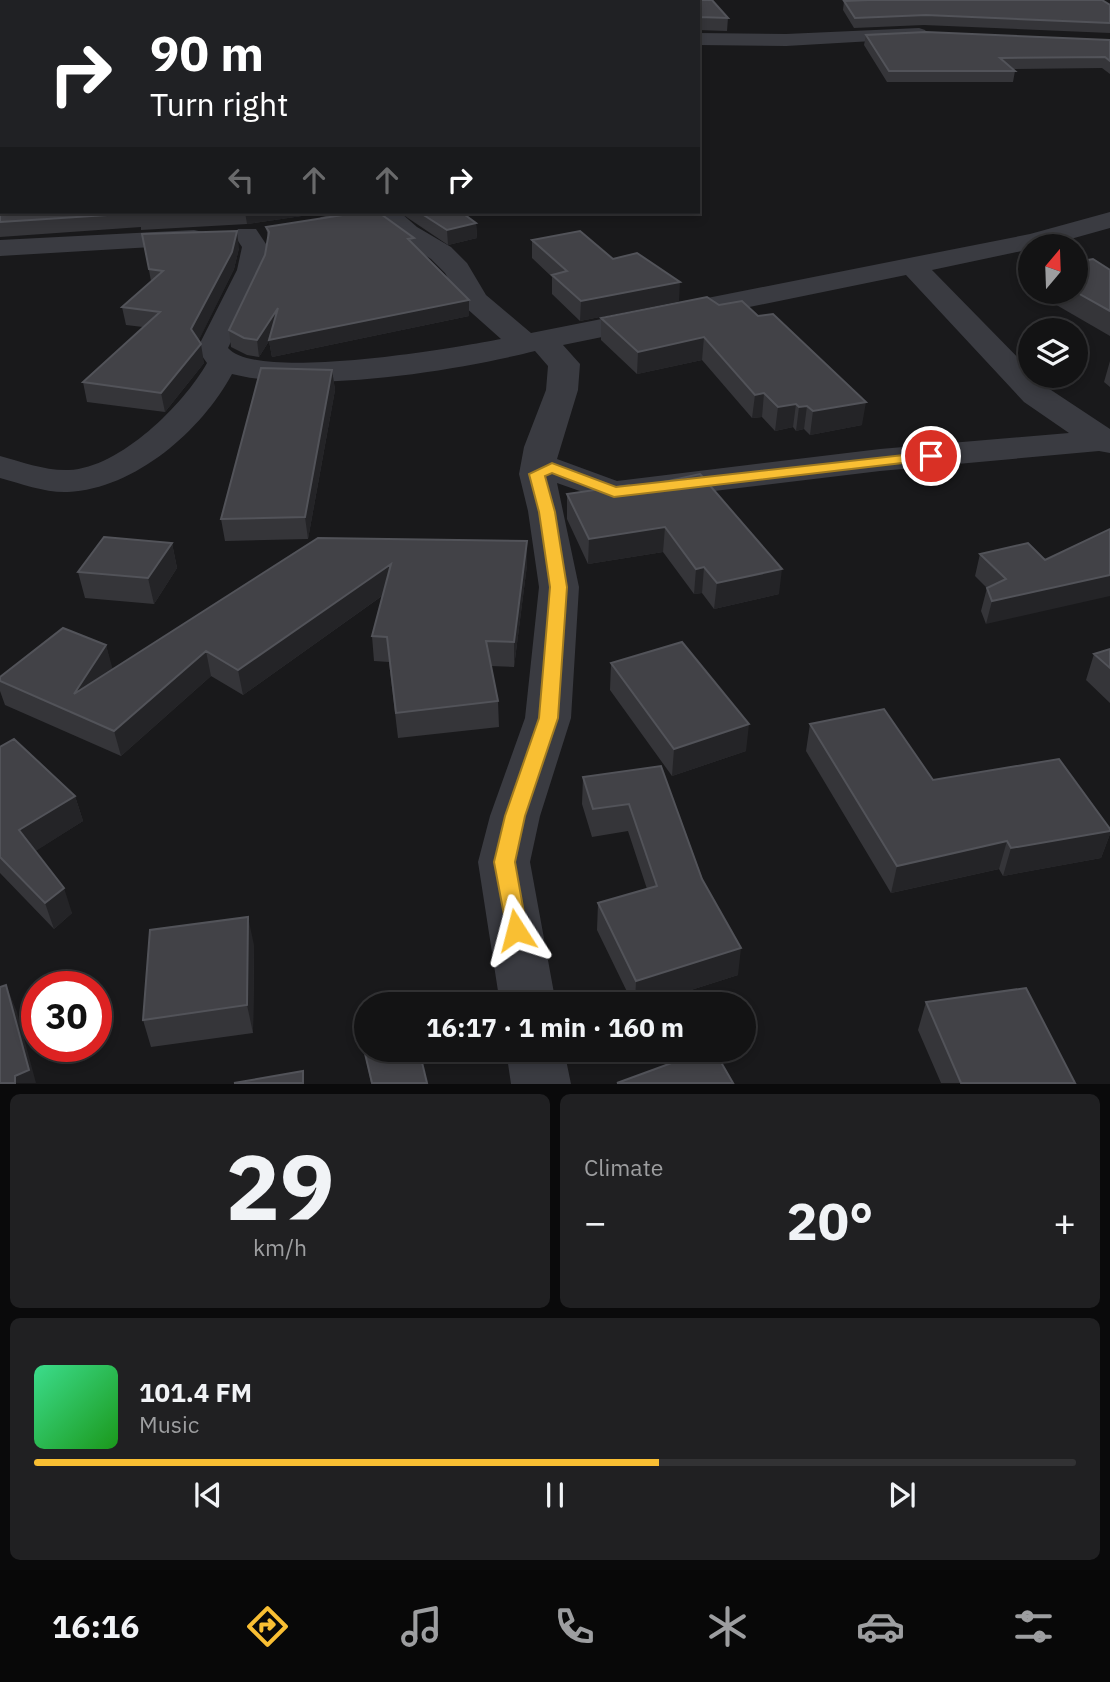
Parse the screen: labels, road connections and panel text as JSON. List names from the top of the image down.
{
  "north": "top",
  "page": {
    "turn": ["90 m", "Turn right"],
    "limit": "30",
    "trip": "16:17 · 1 min · 160 m",
    "tile": [
      ["29", "km/h"],
      "Climate"
    ],
    "heat": ["−", "20°", "+"],
    "song": ["101.4 FM", "Music"],
    "tabs": "16:16"
  }
}
